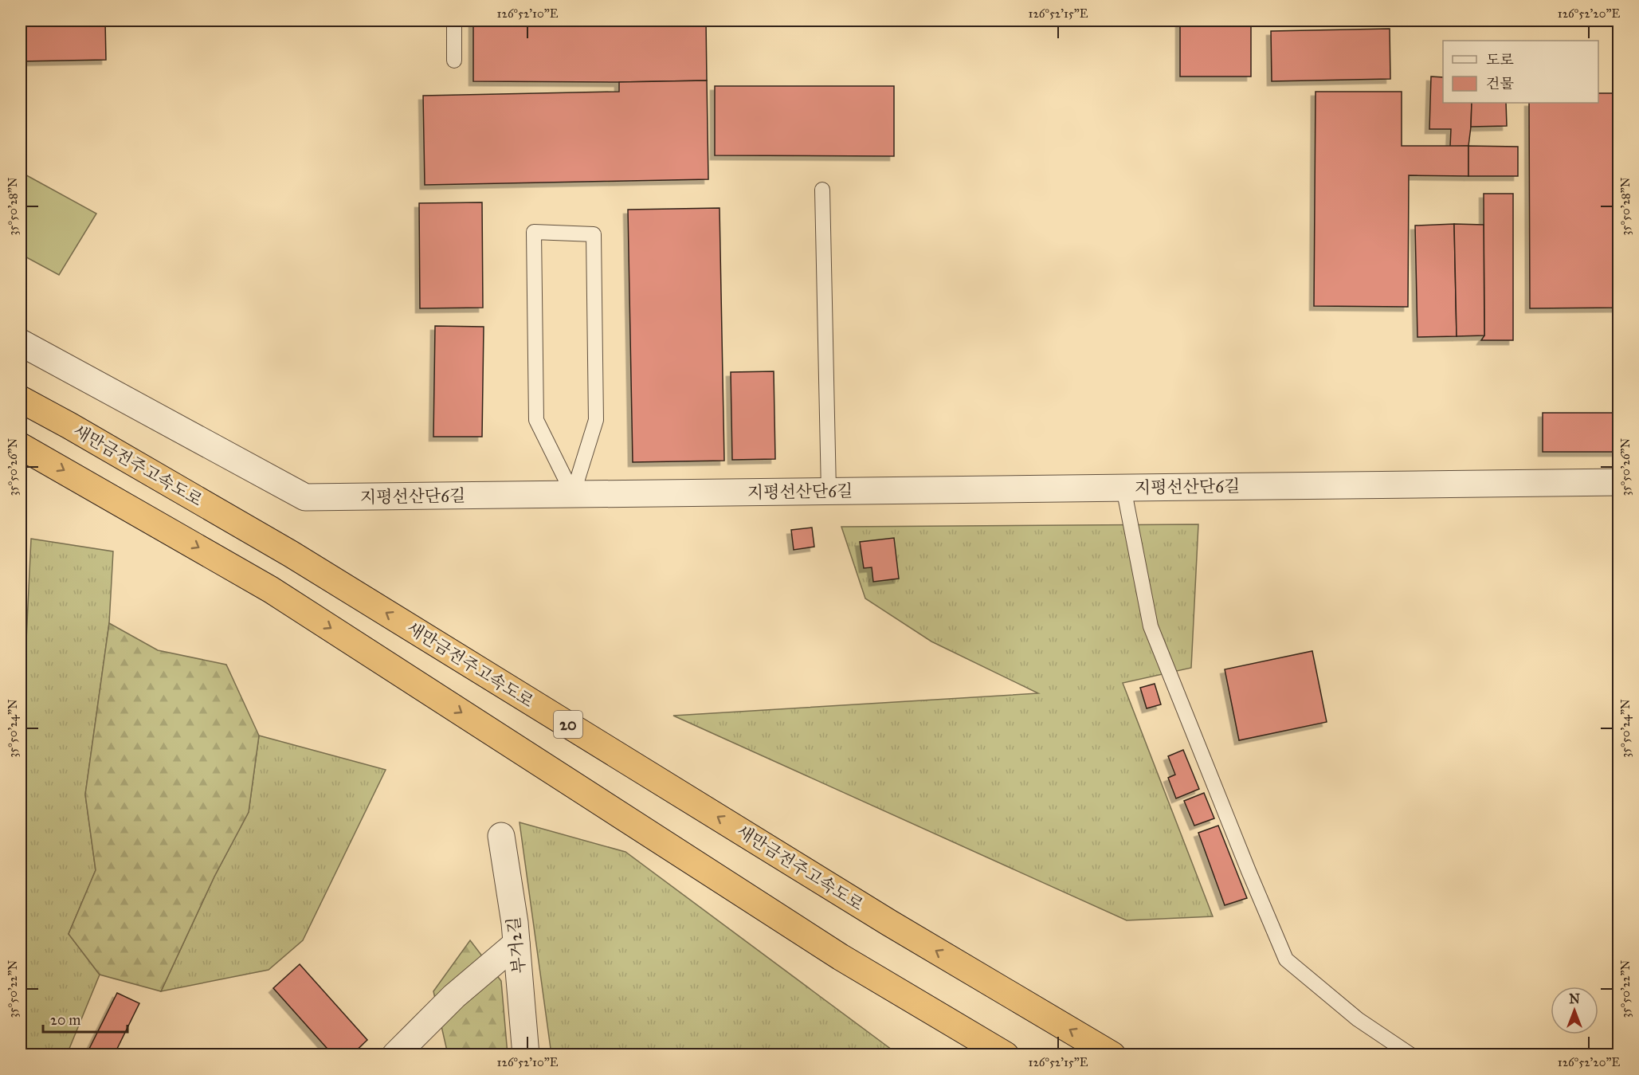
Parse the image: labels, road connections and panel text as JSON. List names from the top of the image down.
{
  "streets": {
    "highway": ["새만금전주고속도로", "20"],
    "street": ["지평선산단6길", "부거2길"]
  },
  "legend": ["도로", "건물"],
  "scale_bar": "20 m",
  "north": "top",
  "coordinates": [
    "126°52'10\"E",
    "126°52'15\"E",
    "126°52'20\"E",
    "35°50'28\"N",
    "35°50'26\"N",
    "35°50'24\"N",
    "35°50'22\"N"
  ]
}
